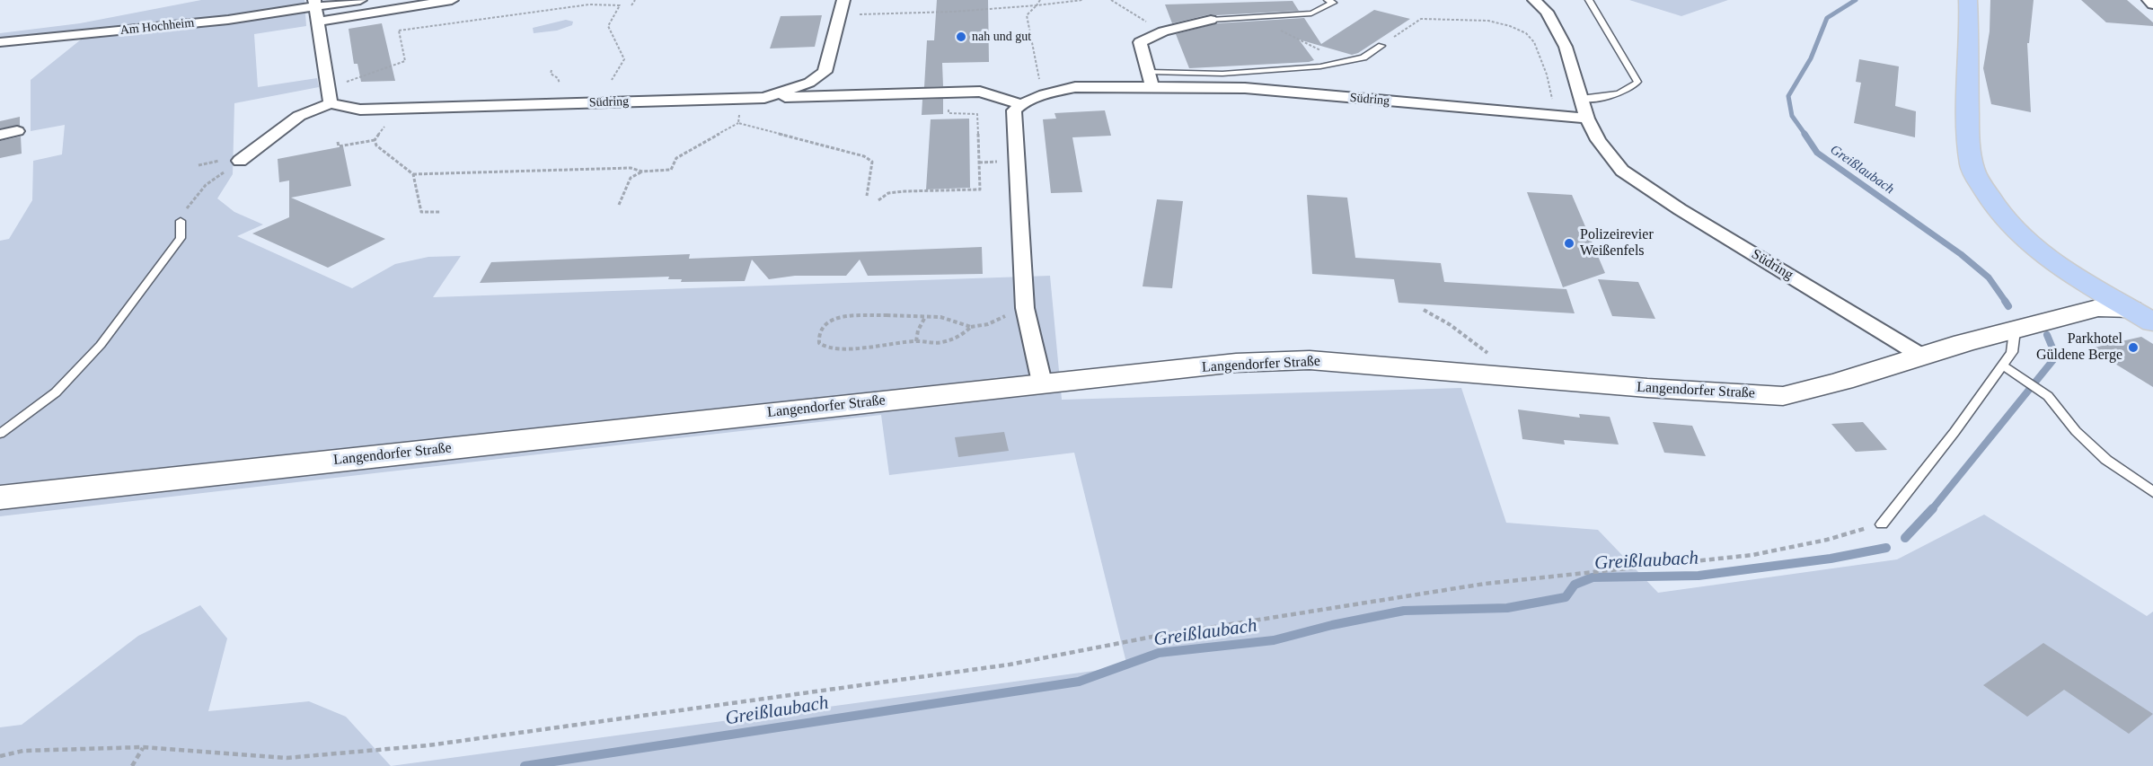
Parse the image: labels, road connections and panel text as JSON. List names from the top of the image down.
{
  "streets": {
    "main road": ["Langendorfer Straße"],
    "street": ["Am Hochheim", "Südring"]
  },
  "crossings": [
    ["Südring", "Langendorfer Straße"]
  ],
  "water": ["Greißlaubach"],
  "places": ["nah und gut", "Polizeirevier Weißenfels", "Parkhotel Güldene Berge"]
}
